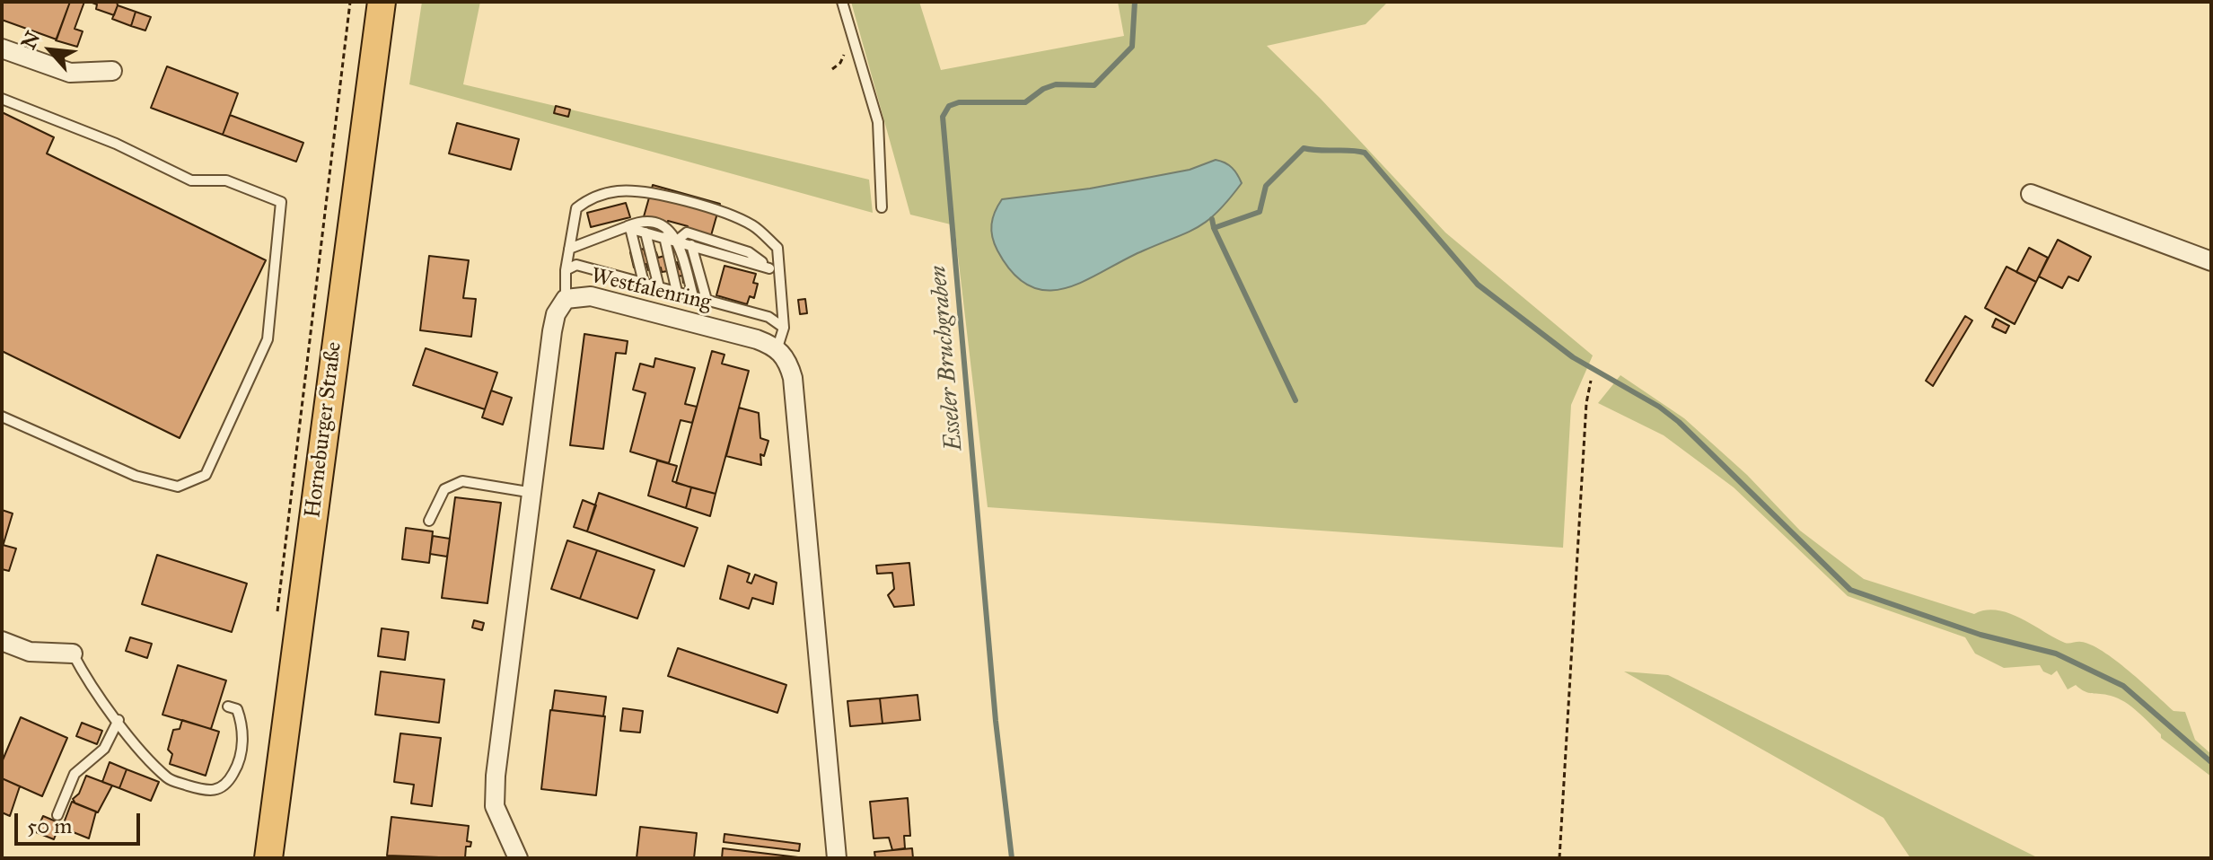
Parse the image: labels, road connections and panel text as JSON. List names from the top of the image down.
{
  "streets": {
    "main road": ["Horneburger Straße"],
    "street": ["Westfalenring"]
  },
  "water": ["Esseler Bruchgraben"],
  "scale_bar": "50 m",
  "north": "top left"
}
